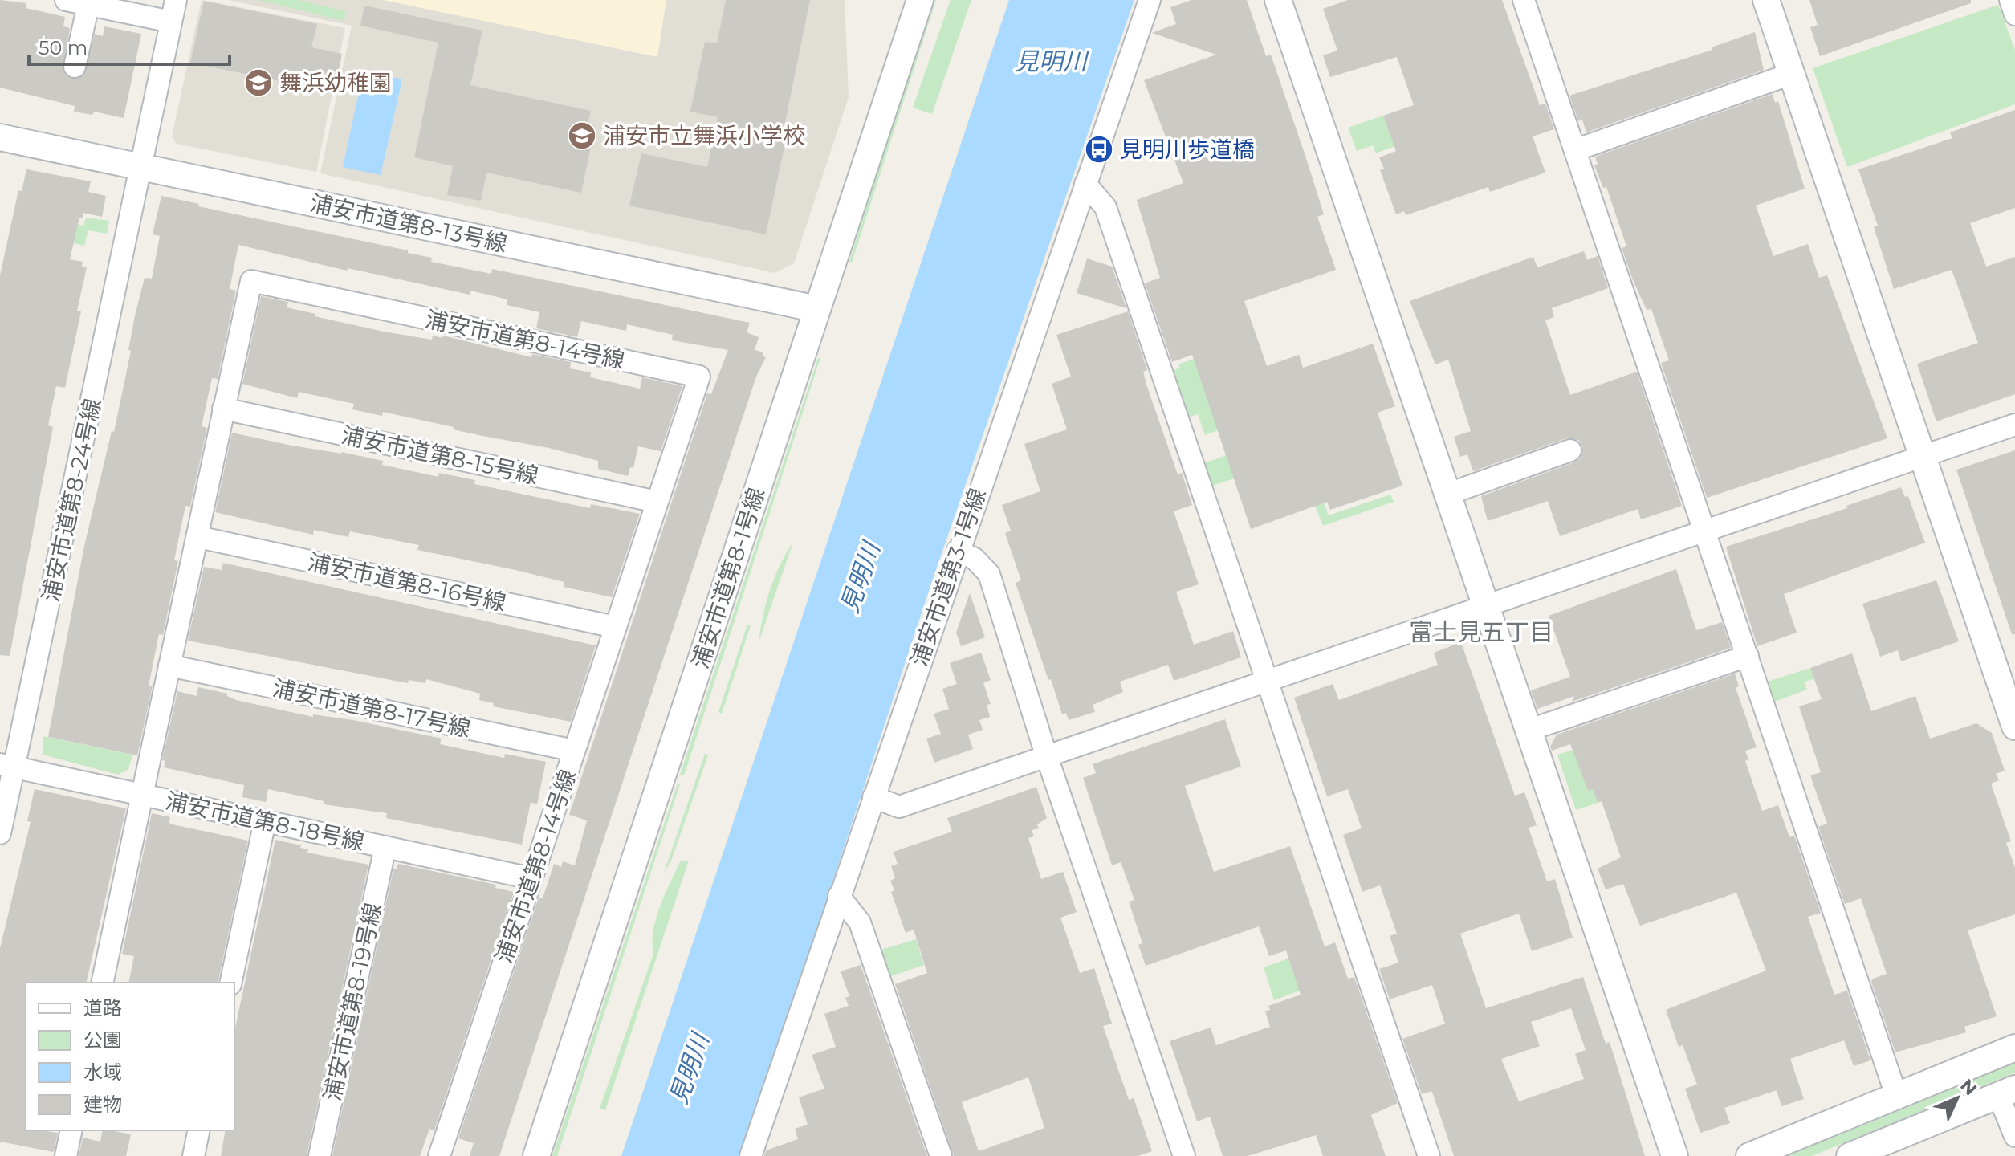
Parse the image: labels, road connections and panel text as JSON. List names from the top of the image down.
{
  "streets": {
    "street": [
      "浦安市道第8-13号線",
      "浦安市道第8-14号線",
      "浦安市道第8-15号線",
      "浦安市道第8-24号線",
      "浦安市道第3-1号線",
      "浦安市道第8-1号線",
      "浦安市道第8-16号線",
      "浦安市道第8-17号線",
      "浦安市道第8-18号線",
      "浦安市道第8-19号線"
    ]
  },
  "crossings": [
    ["浦安市道第8-13号線", "浦安市道第8-24号線"],
    ["浦安市道第8-13号線", "浦安市道第8-1号線"],
    ["浦安市道第8-14号線", "浦安市道第8-15号線"],
    ["浦安市道第8-14号線", "浦安市道第8-16号線"],
    ["浦安市道第8-14号線", "浦安市道第8-17号線"],
    ["浦安市道第8-14号線", "浦安市道第8-18号線"],
    ["浦安市道第8-24号線", "浦安市道第8-18号線"],
    ["浦安市道第8-18号線", "浦安市道第8-19号線"]
  ],
  "districts": ["富士見五丁目"],
  "water": ["見明川"],
  "places": {
    "school or university": ["舞浜幼稚園", "浦安市立舞浜小学校"],
    "bus stop": ["見明川歩道橋"]
  },
  "legend": [
    "道路",
    "公園",
    "水域",
    "建物"
  ],
  "scale_bar": "50 m",
  "north": "top right"
}
